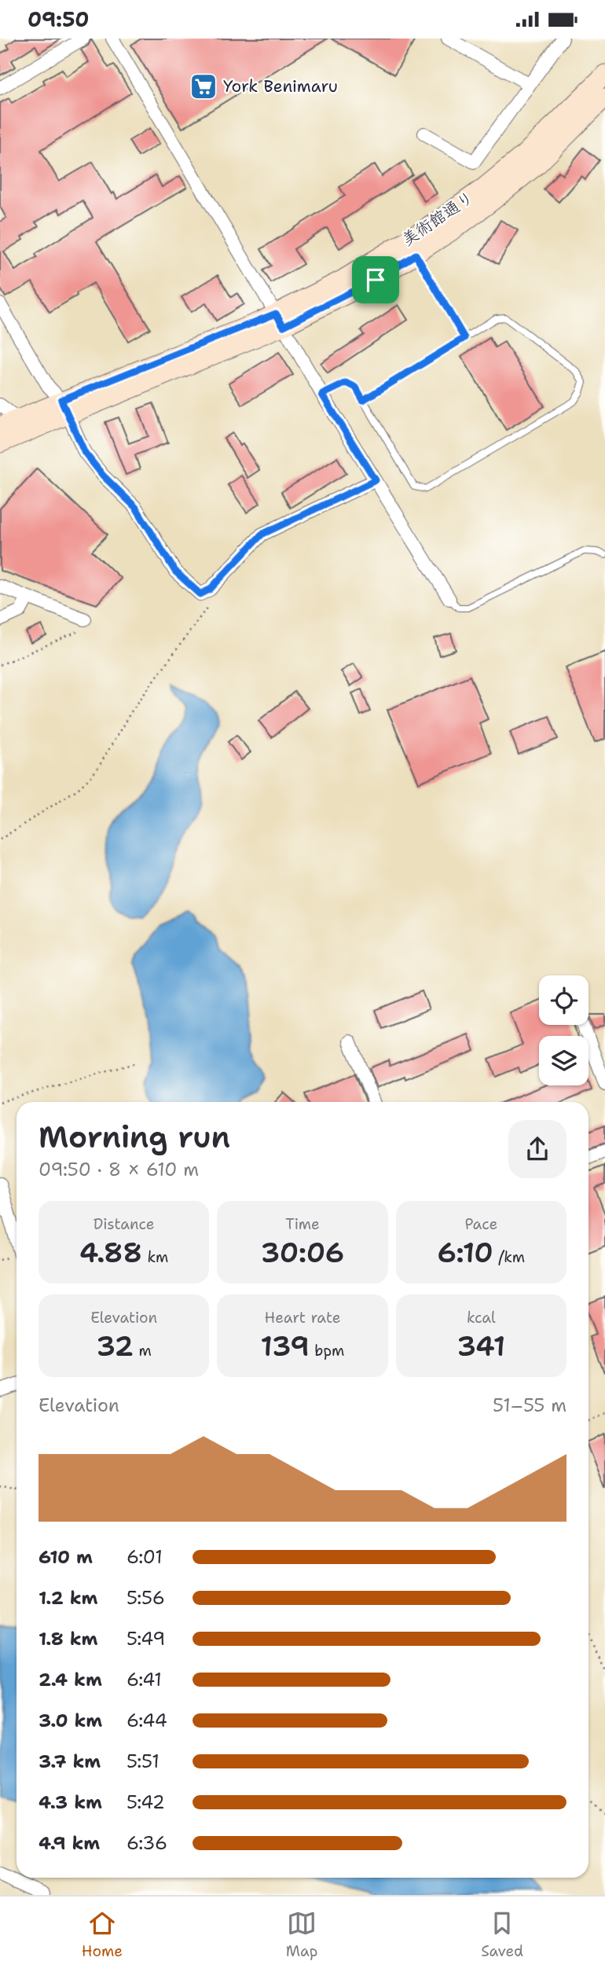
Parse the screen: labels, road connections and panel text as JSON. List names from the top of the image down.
{
  "streets": {
    "street": ["美術館通り"]
  },
  "places": {
    "supermarket": ["York Benimaru"]
  },
  "page": {
    "status": "09:50",
    "heading": ["Morning run", "09:50 · 8 × 610 m"],
    "stats": [
      ["Distance", "4.88 km"],
      ["Time", "30:06"],
      ["Pace", "6:10 /km"],
      ["Elevation", "32 m"],
      ["Heart rate", "139 bpm"],
      ["kcal", "341"]
    ],
    "chart": ["Elevation", "51–55 m"],
    "list": [
      {
        "name": "610 m",
        "note": "6:01"
      },
      {
        "name": "1.2 km",
        "note": "5:56"
      },
      {
        "name": "1.8 km",
        "note": "5:49"
      },
      {
        "name": "2.4 km",
        "note": "6:41"
      },
      {
        "name": "3.0 km",
        "note": "6:44"
      },
      {
        "name": "3.7 km",
        "note": "5:51"
      },
      {
        "name": "4.3 km",
        "note": "5:42"
      },
      {
        "name": "4.9 km",
        "note": "6:36"
      }
    ],
    "tabs": ["Home", "Map", "Saved"]
  }
}
